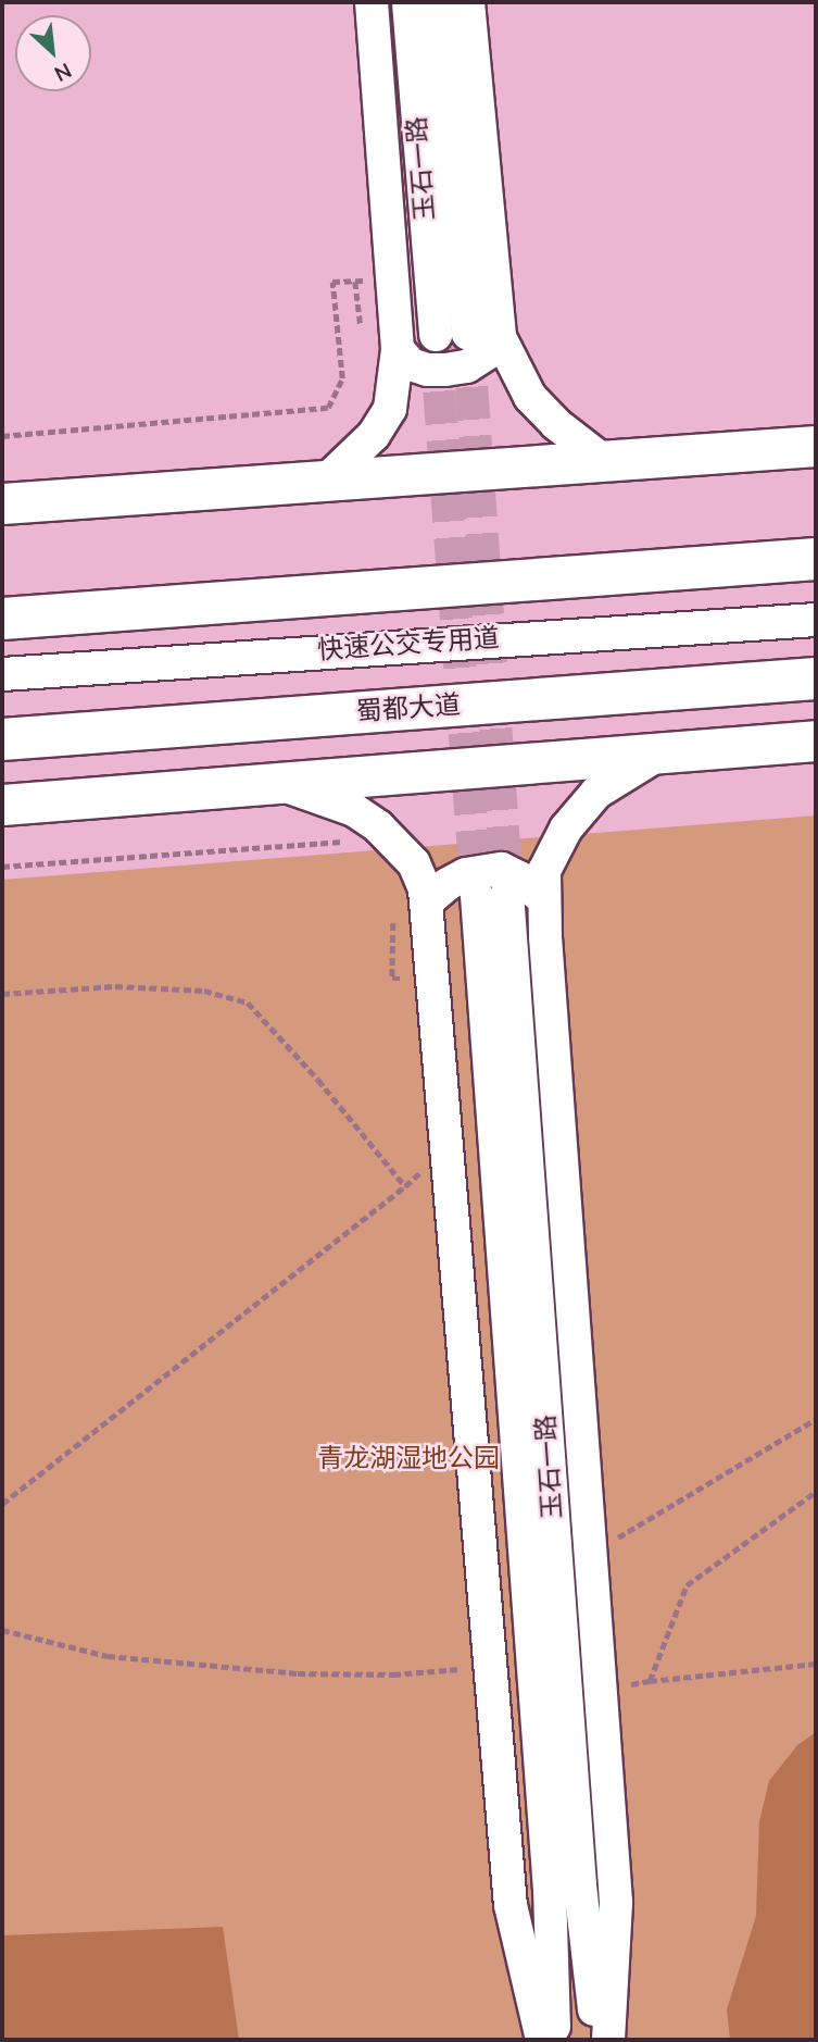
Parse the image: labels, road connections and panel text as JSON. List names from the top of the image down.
{
  "streets": {
    "highway": ["蜀都大道"],
    "street": ["玉石一路", "快速公交专用道"]
  },
  "parks": ["青龙湖湿地公园"],
  "north": "bottom right"
}
